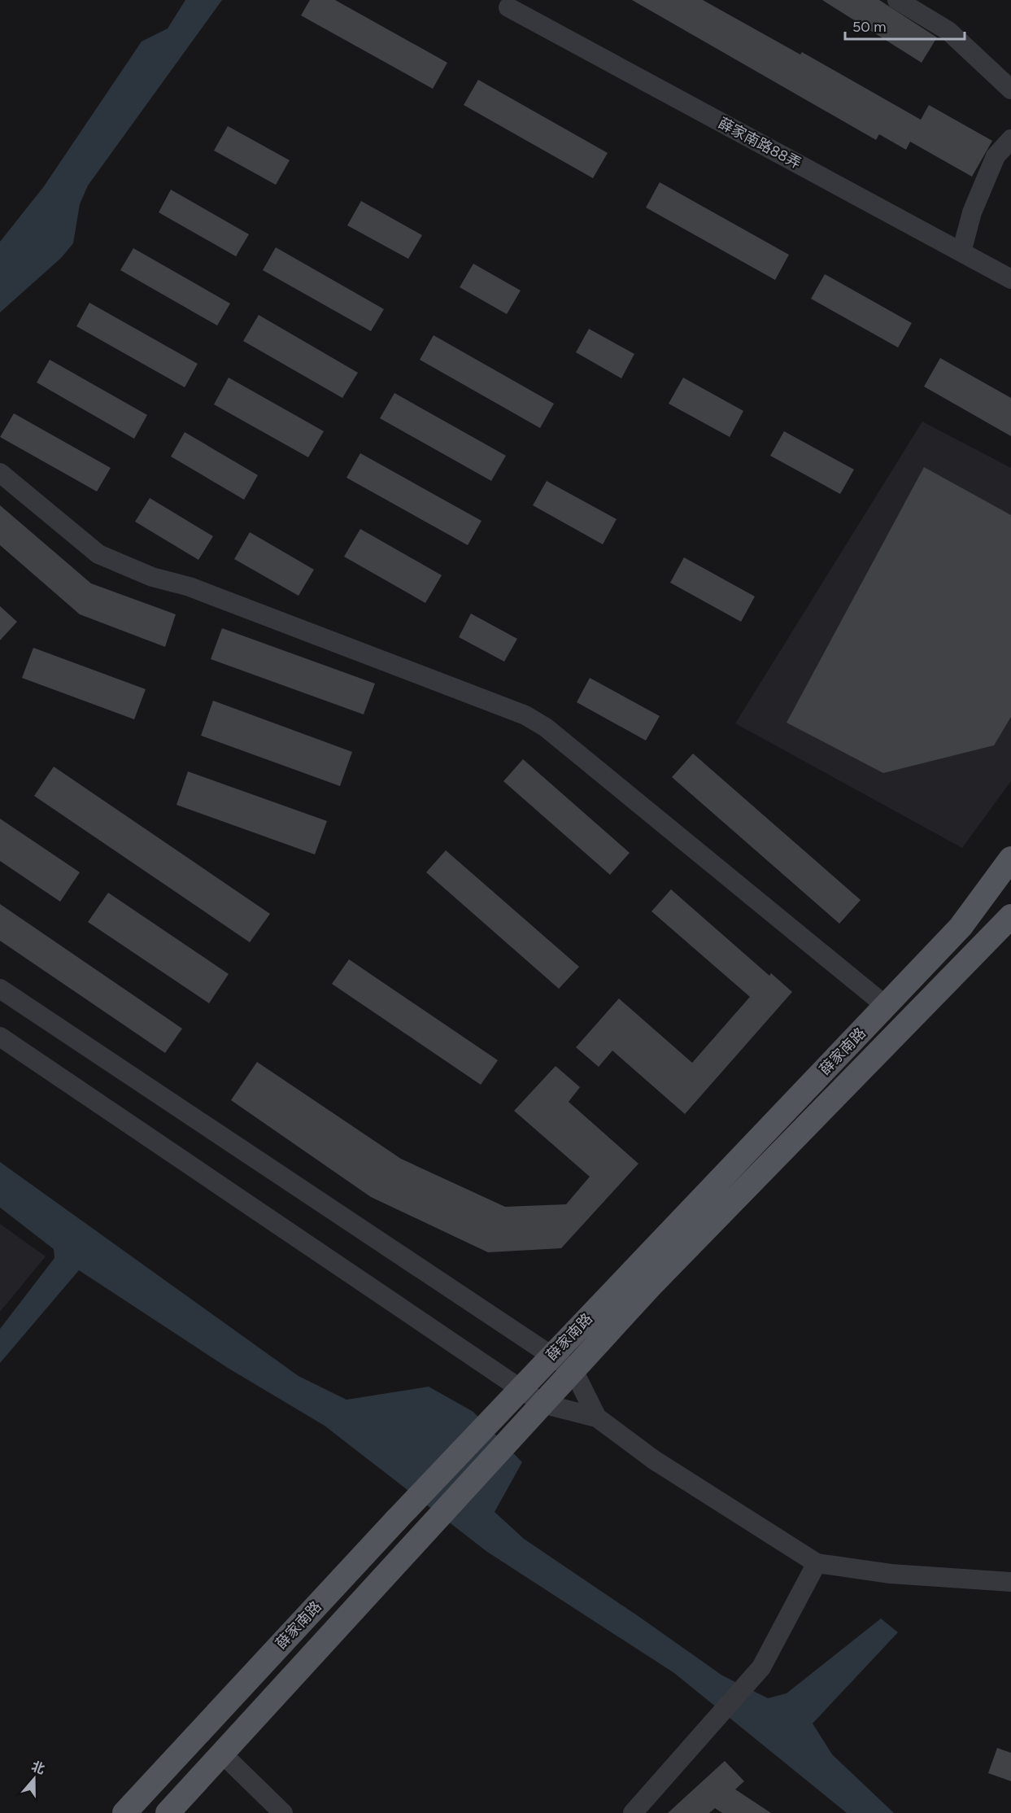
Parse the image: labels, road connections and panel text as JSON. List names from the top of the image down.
{
  "streets": {
    "main road": ["薛家南路"],
    "street": ["薛家南路88弄"]
  },
  "scale_bar": "50 m",
  "north": "top"
}
